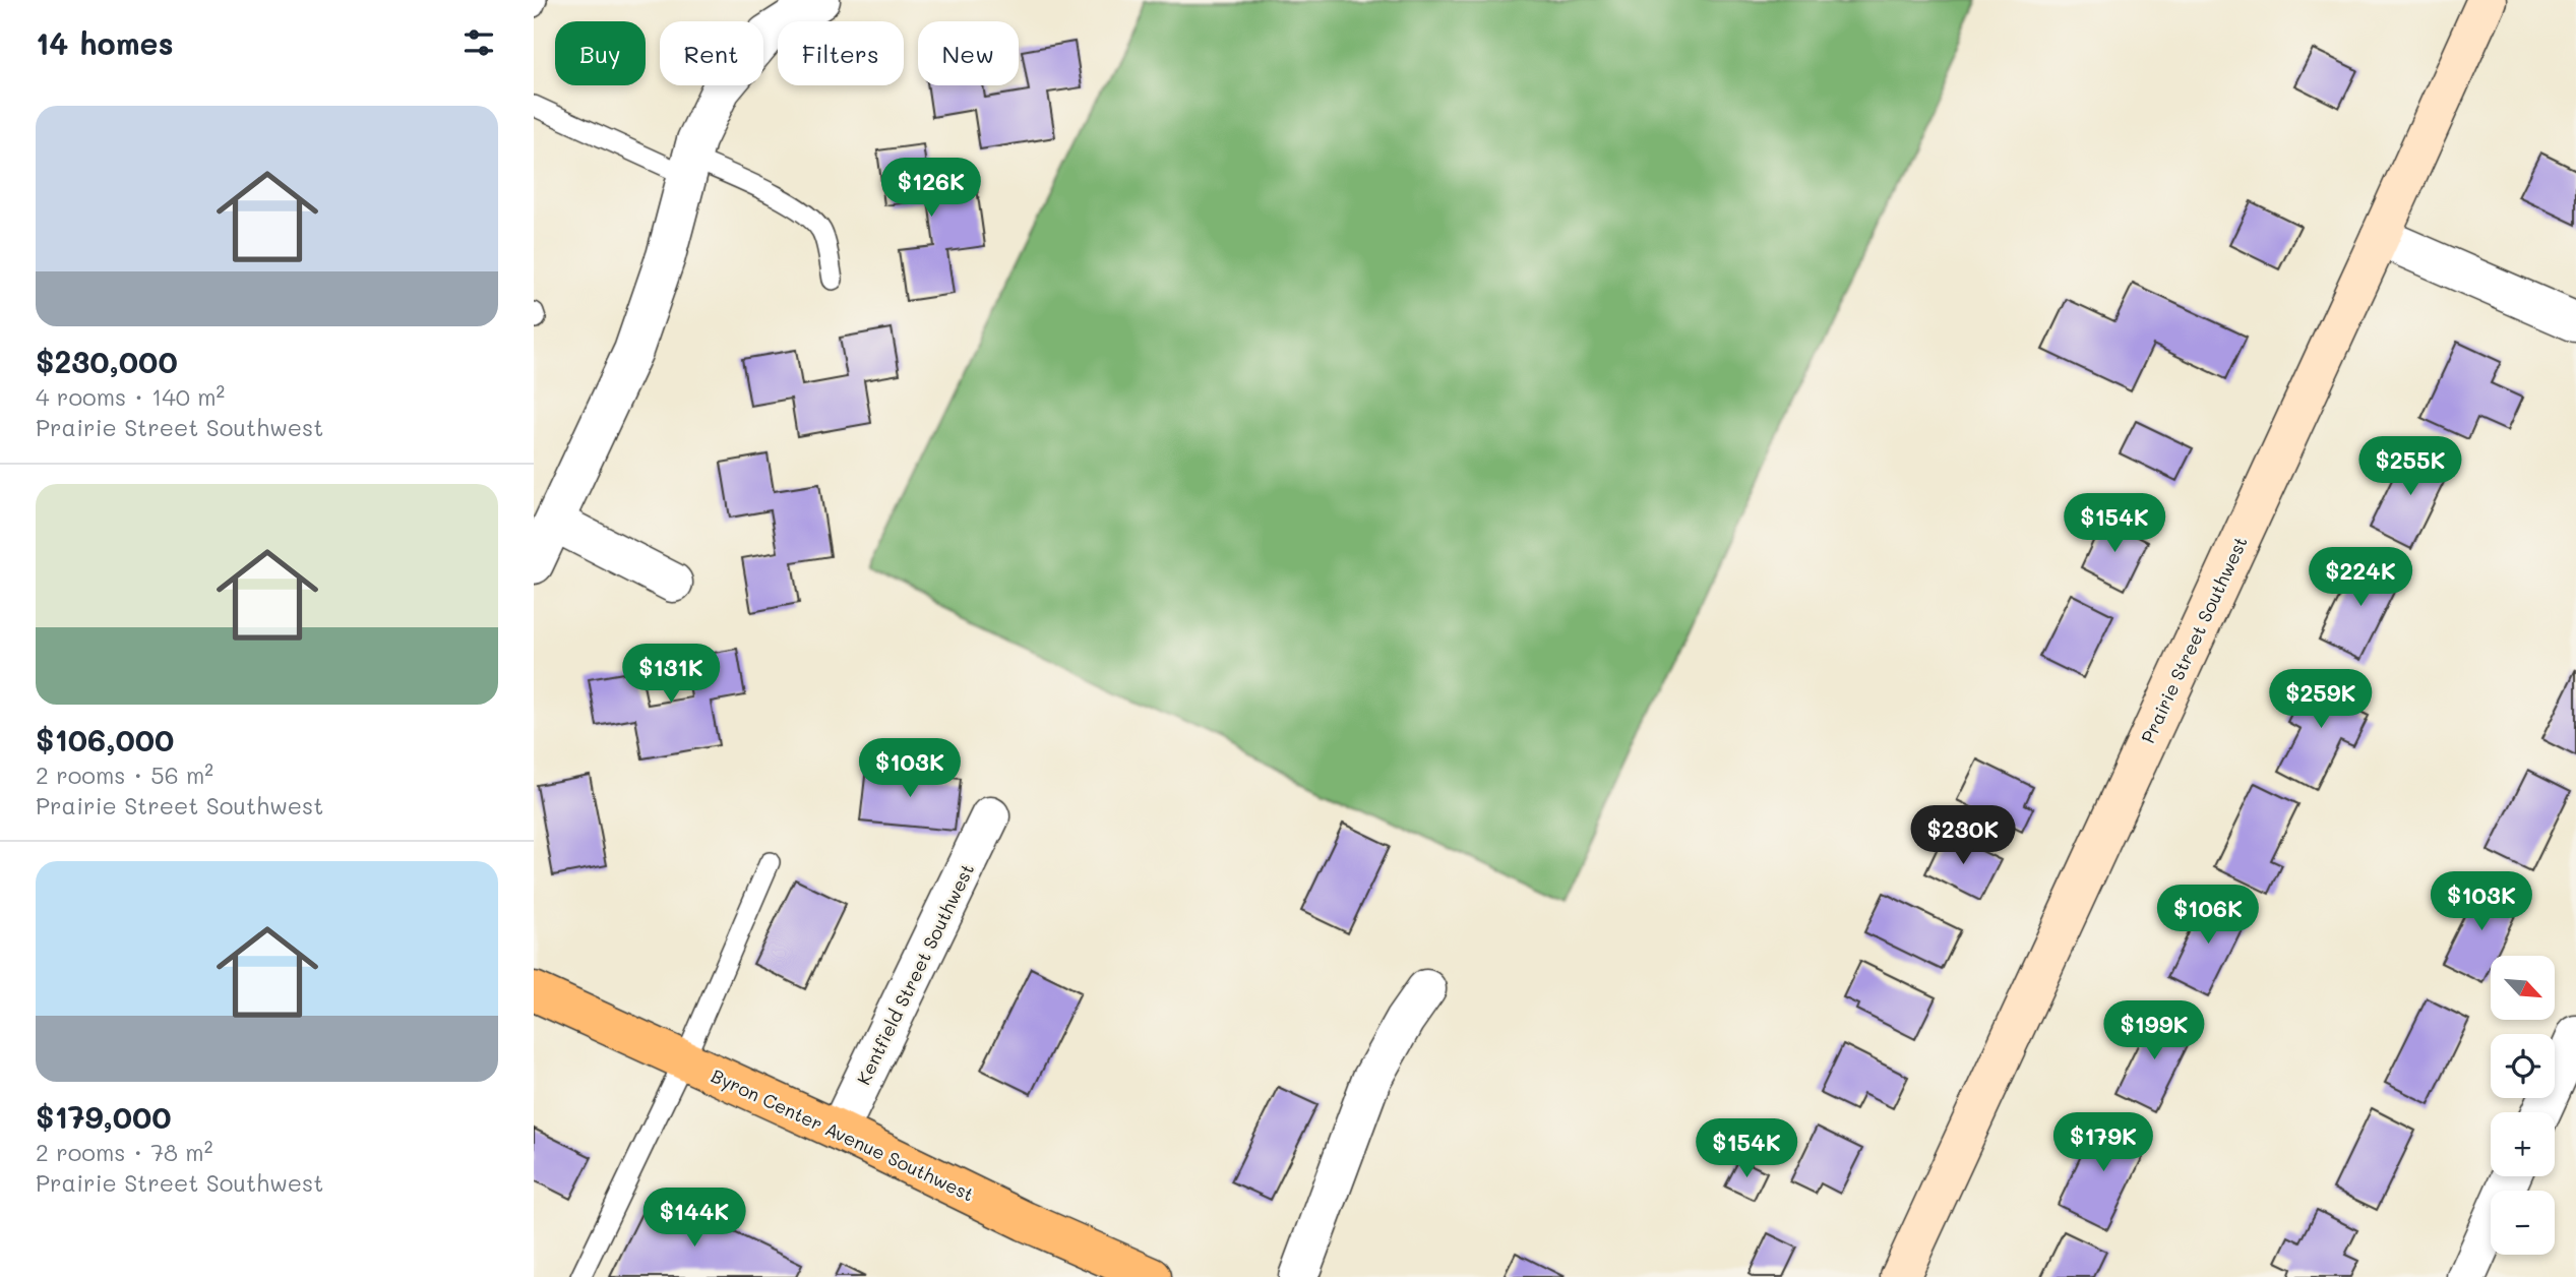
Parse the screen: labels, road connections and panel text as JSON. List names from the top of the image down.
{
  "streets": {
    "main road": ["Byron Center Avenue Southwest"],
    "street": ["Prairie Street Southwest", "Kentfield Street Southwest"]
  },
  "crossings": [
    ["Kentfield Street Southwest", "Byron Center Avenue Southwest"]
  ],
  "north": "bottom right",
  "page": {
    "heading": "14 homes",
    "chip": [
      "Buy",
      "Rent",
      "Filters",
      "New"
    ],
    "list": [
      {
        "name": "$230,000",
        "note": "4 rooms · 140 m² · Prairie Street Southwest"
      },
      {
        "name": "$106,000",
        "note": "2 rooms · 56 m² · Prairie Street Southwest"
      },
      {
        "name": "$179,000",
        "note": "2 rooms · 78 m² · Prairie Street Southwest"
      }
    ],
    "price": [
      "$126K",
      "$255K",
      "$154K",
      "$224K",
      "$131K",
      "$259K",
      "$103K",
      "$230K",
      "$103K",
      "$106K",
      "$199K",
      "$179K",
      "$154K",
      "$144K"
    ],
    "map_buttons": ["+", "−"]
  }
}
